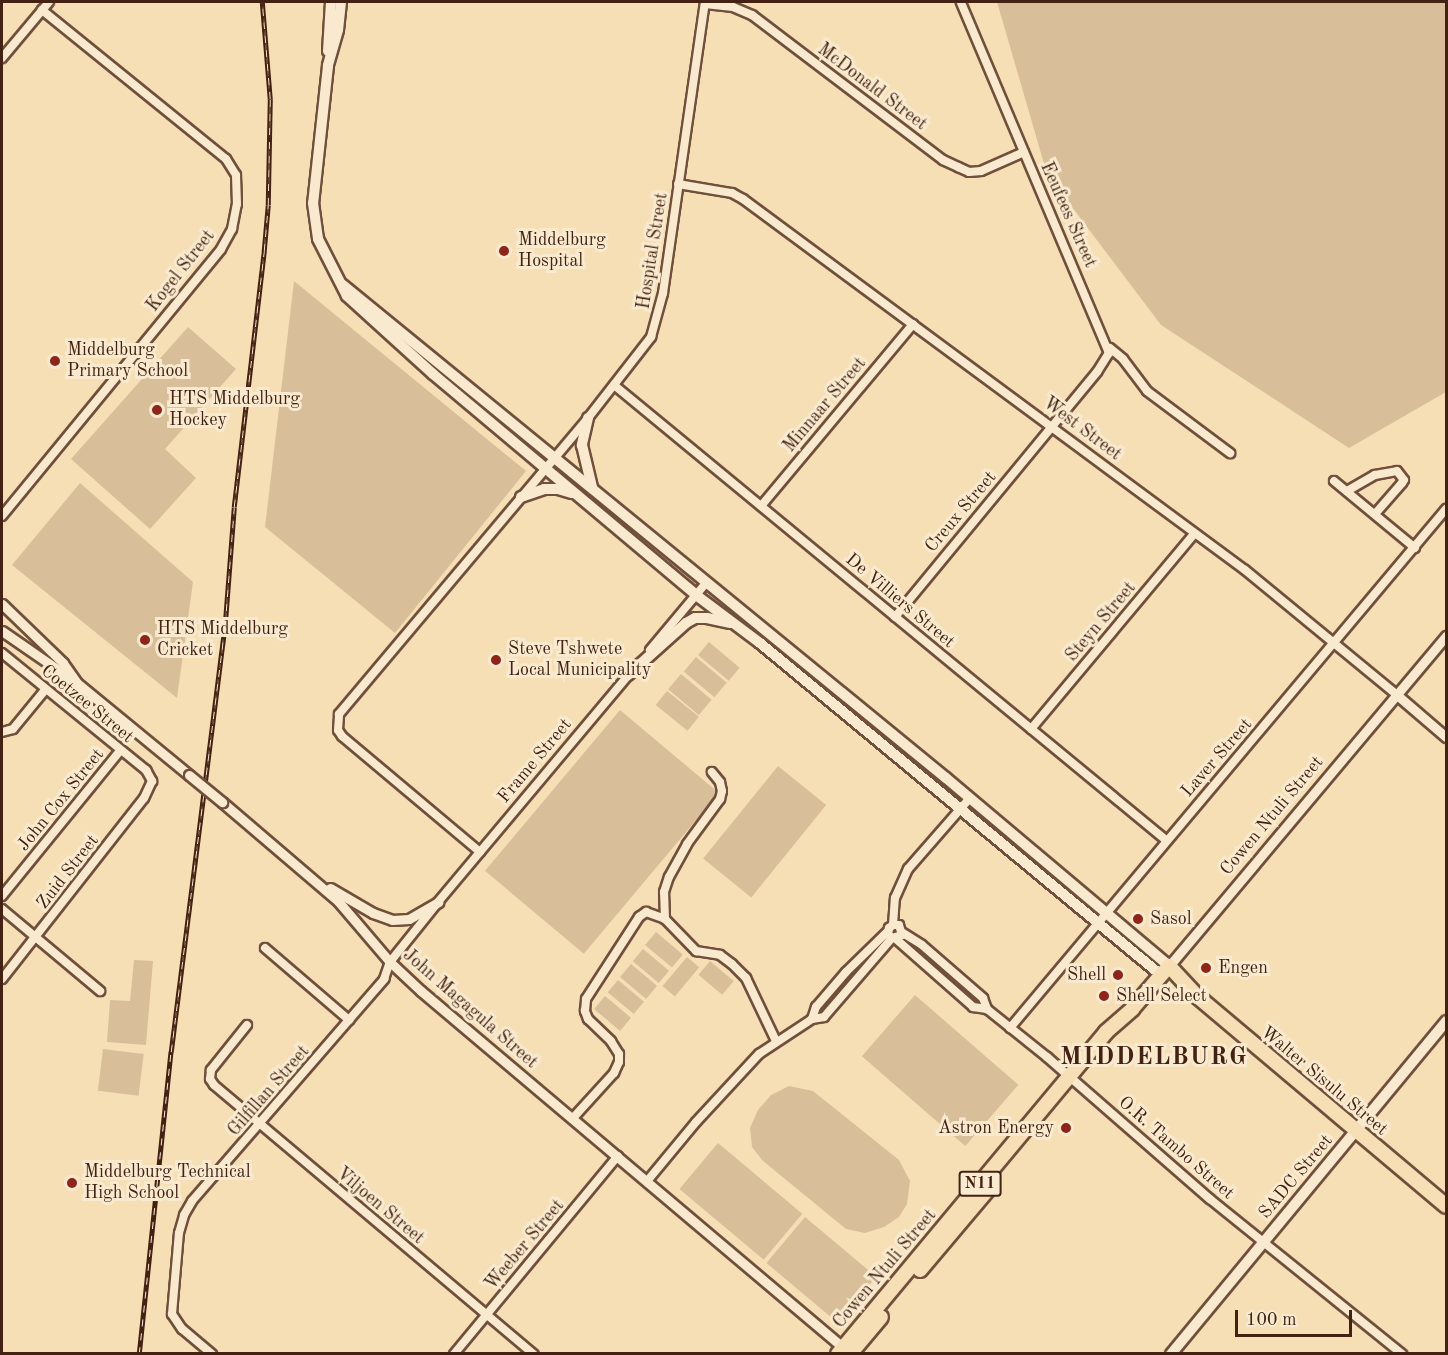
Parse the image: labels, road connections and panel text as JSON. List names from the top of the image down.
{
  "streets": {
    "highway": ["Cowen Ntuli Street", "Walter Sisulu Street", "N11"],
    "main road": ["SADC Street"],
    "street": [
      "McDonald Street",
      "Eeufees Street",
      "Hospital Street",
      "Kogel Street",
      "Minnaar Street",
      "West Street",
      "Creux Street",
      "De Villiers Street",
      "Steyn Street",
      "Coetzee Street",
      "Laver Street",
      "Frame Street",
      "John Cox Street",
      "Zuid Street",
      "John Magagula Street",
      "Gilfillan Street",
      "O.R. Tambo Street",
      "Viljoen Street",
      "Weeber Street"
    ]
  },
  "crossings": [
    ["McDonald Street", "Eeufees Street"],
    ["McDonald Street", "Hospital Street"],
    ["Hospital Street", "West Street"],
    ["Hospital Street", "De Villiers Street"],
    ["Hospital Street", "Frame Street"],
    ["Minnaar Street", "West Street"],
    ["Minnaar Street", "De Villiers Street"],
    ["West Street", "Creux Street"],
    ["West Street", "Steyn Street"],
    ["West Street", "Laver Street"],
    ["West Street", "Cowen Ntuli Street"],
    ["Creux Street", "De Villiers Street"],
    ["De Villiers Street", "Steyn Street"],
    ["De Villiers Street", "Laver Street"],
    ["Coetzee Street", "John Cox Street"],
    ["Coetzee Street", "Zuid Street"],
    ["Laver Street", "O.R. Tambo Street"],
    ["Frame Street", "John Magagula Street"],
    ["Frame Street", "Gilfillan Street"],
    ["Cowen Ntuli Street", "John Magagula Street"],
    ["Cowen Ntuli Street", "Walter Sisulu Street"],
    ["Cowen Ntuli Street", "O.R. Tambo Street"],
    ["John Magagula Street", "Gilfillan Street"],
    ["John Magagula Street", "Weeber Street"],
    ["Walter Sisulu Street", "SADC Street"],
    ["Gilfillan Street", "Viljoen Street"],
    ["O.R. Tambo Street", "SADC Street"],
    ["Viljoen Street", "Weeber Street"]
  ],
  "districts": ["MIDDELBURG"],
  "places": [
    "Middelburg Hospital",
    "Middelburg Primary School",
    "HTS Middelburg Hockey",
    "HTS Middelburg Cricket",
    "Steve Tshwete Local Municipality",
    "Sasol",
    "Engen",
    "Shell",
    "Shell Select",
    "Astron Energy",
    "Middelburg Technical High School"
  ],
  "scale_bar": "100 m"
}
